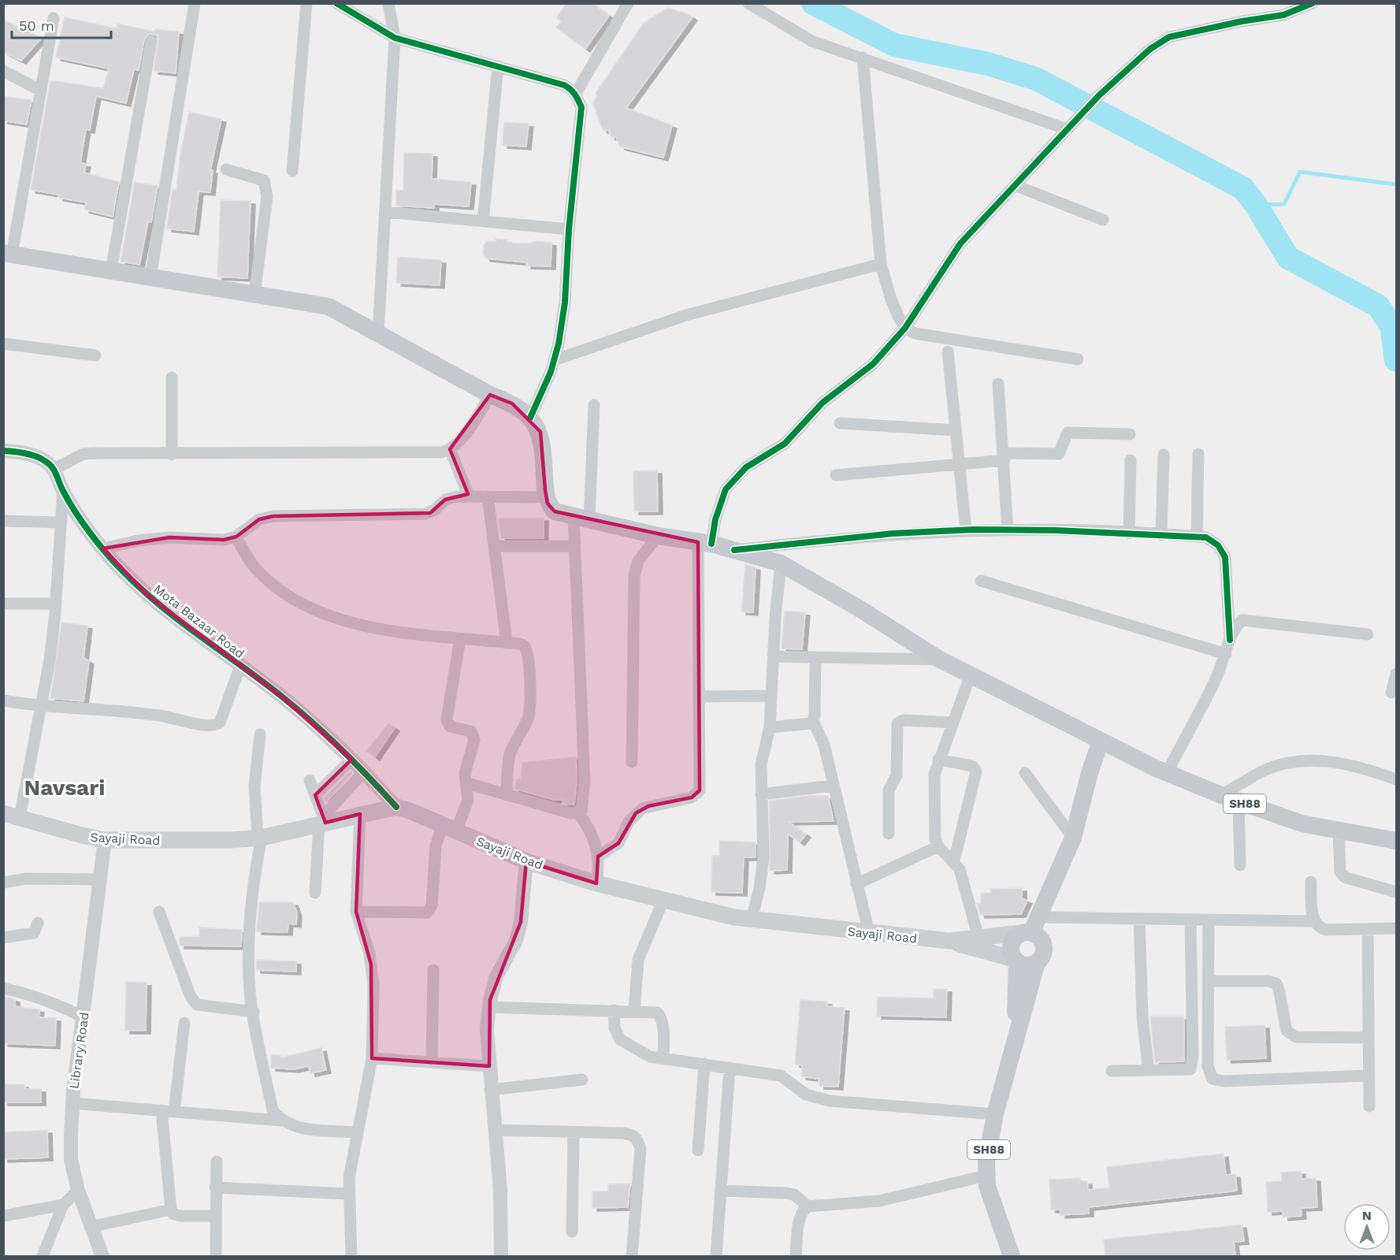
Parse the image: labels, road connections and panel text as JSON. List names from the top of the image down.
{
  "streets": {
    "main road": ["SH88", "Sayaji Road"],
    "street": ["Mota Bazaar Road", "Library Road"]
  },
  "crossings": [
    ["Mota Bazaar Road", "Sayaji Road"],
    ["SH88", "Sayaji Road"],
    ["Sayaji Road", "Library Road"]
  ],
  "districts": ["Navsari"],
  "scale_bar": "50 m",
  "north": "top"
}
